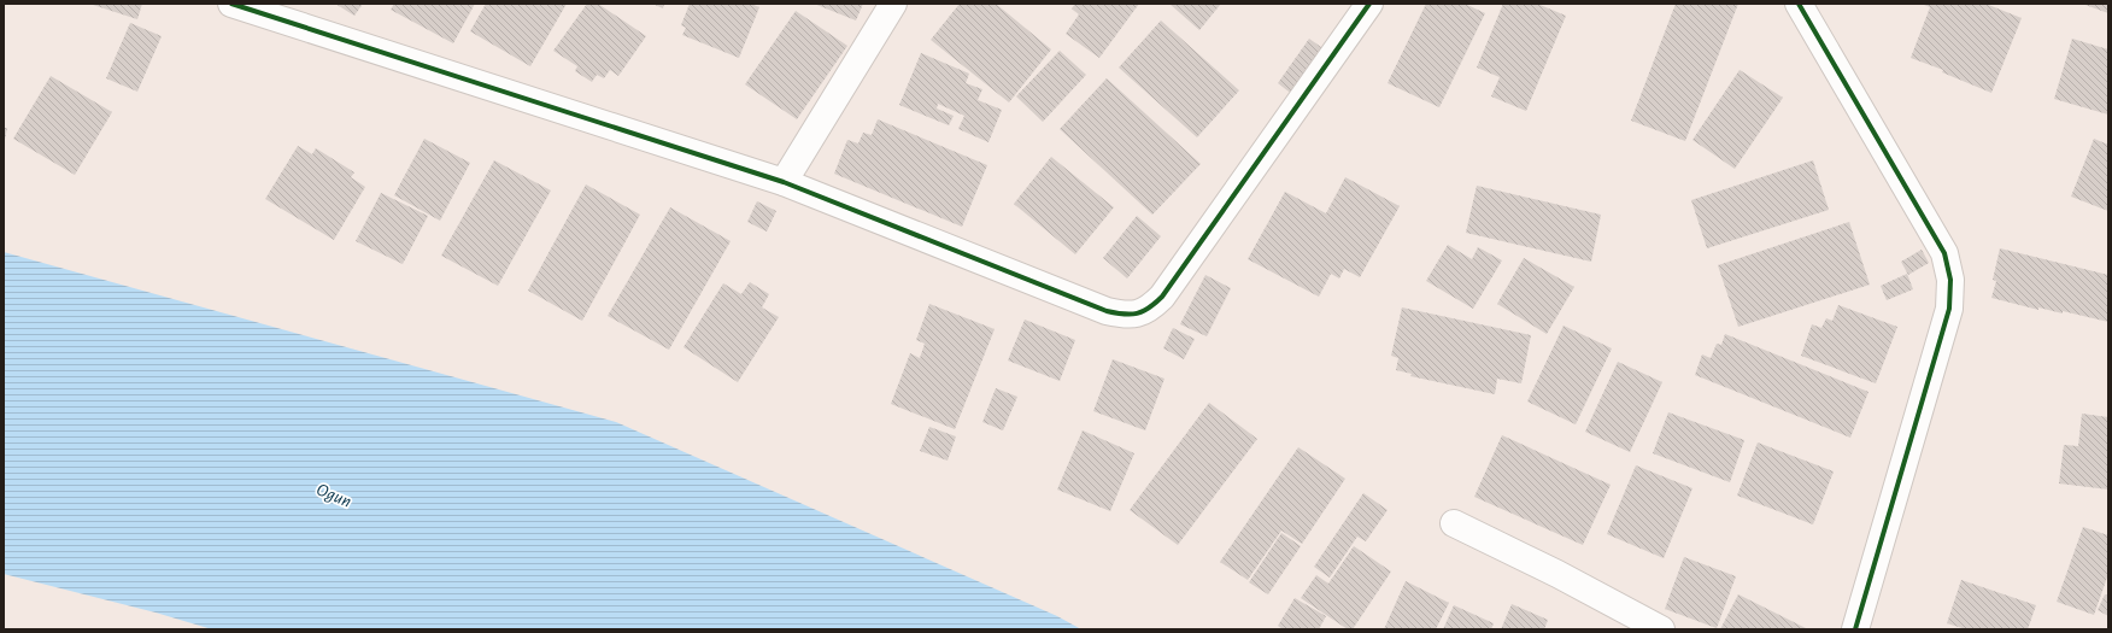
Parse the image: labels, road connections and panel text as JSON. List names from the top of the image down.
{
  "water": ["Ogun"]
}
